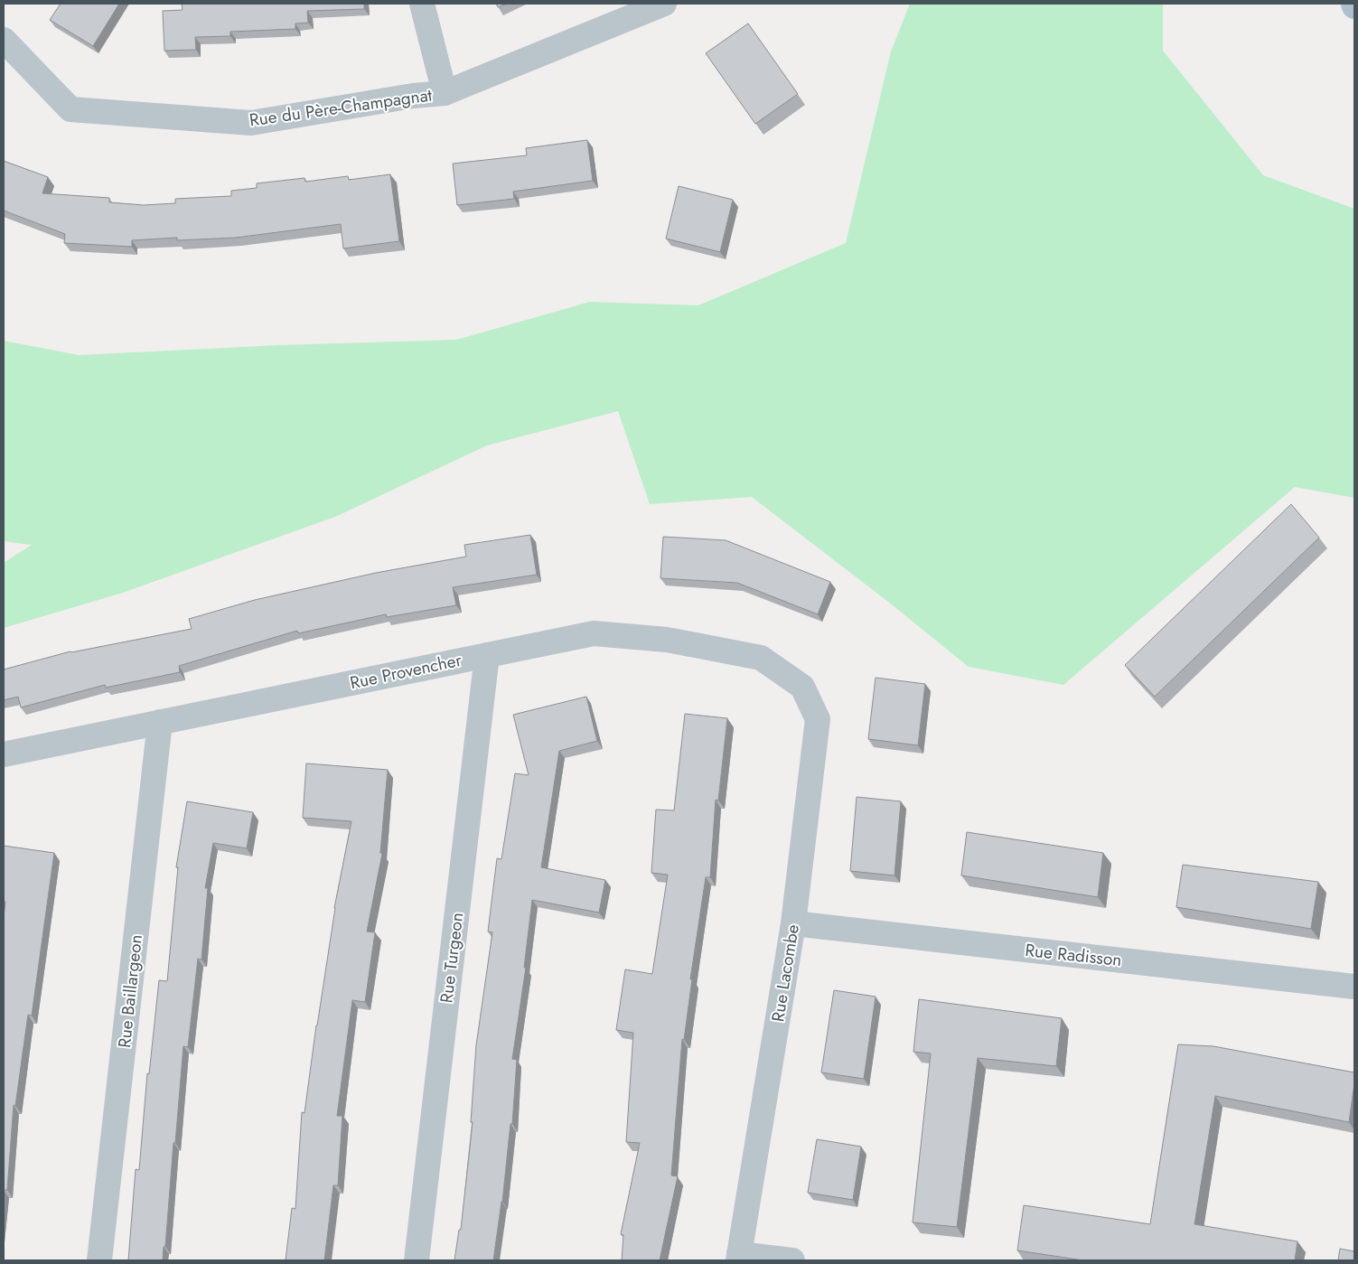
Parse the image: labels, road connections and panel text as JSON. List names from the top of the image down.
{
  "streets": {
    "street": [
      "Rue du Père-Champagnat",
      "Rue Provencher",
      "Rue Radisson",
      "Rue Turgeon",
      "Rue Lacombe",
      "Rue Baillargeon"
    ]
  },
  "crossings": [
    ["Rue Provencher", "Rue Turgeon"],
    ["Rue Provencher", "Rue Lacombe"],
    ["Rue Provencher", "Rue Baillargeon"],
    ["Rue Radisson", "Rue Lacombe"]
  ]
}
